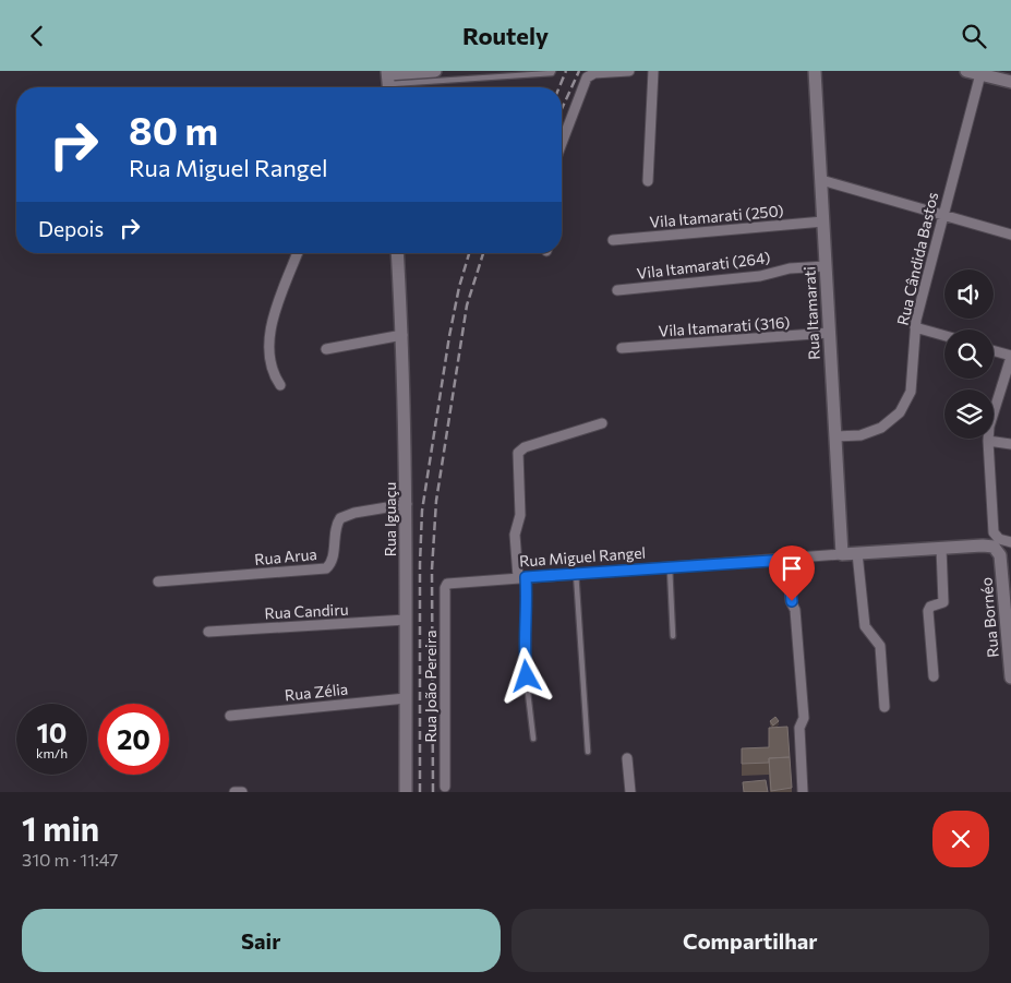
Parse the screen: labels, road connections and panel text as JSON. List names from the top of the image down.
{
  "streets": {
    "main road": [
      "Rua Itamarati",
      "Rua Iguaçu",
      "Rua Miguel Rangel",
      "Rua Bornéo"
    ],
    "street": [
      "Vila Itamarati (250)",
      "Rua Cândida Bastos",
      "Vila Itamarati (264)",
      "Vila Itamarati (316)",
      "Rua Arua",
      "Rua Candiru",
      "Rua João Pereira",
      "Rua Zélia"
    ]
  },
  "crossings": [
    ["Vila Itamarati (250)", "Rua Itamarati"],
    ["Rua Cândida Bastos", "Rua Itamarati"],
    ["Vila Itamarati (264)", "Rua Itamarati"],
    ["Rua Itamarati", "Vila Itamarati (316)"],
    ["Rua Itamarati", "Rua Miguel Rangel"],
    ["Rua Iguaçu", "Rua Arua"],
    ["Rua Iguaçu", "Rua Candiru"],
    ["Rua Iguaçu", "Rua Zélia"],
    ["Rua Miguel Rangel", "Rua João Pereira"]
  ],
  "page": {
    "header": "Routely",
    "turn": ["80 m", "Rua Miguel Rangel"],
    "then": "Depois",
    "speed": "10 km/h",
    "limit": "20",
    "heading": ["1 min", "310 m · 11:47"],
    "buttons": ["Sair", "Compartilhar"]
  }
}
